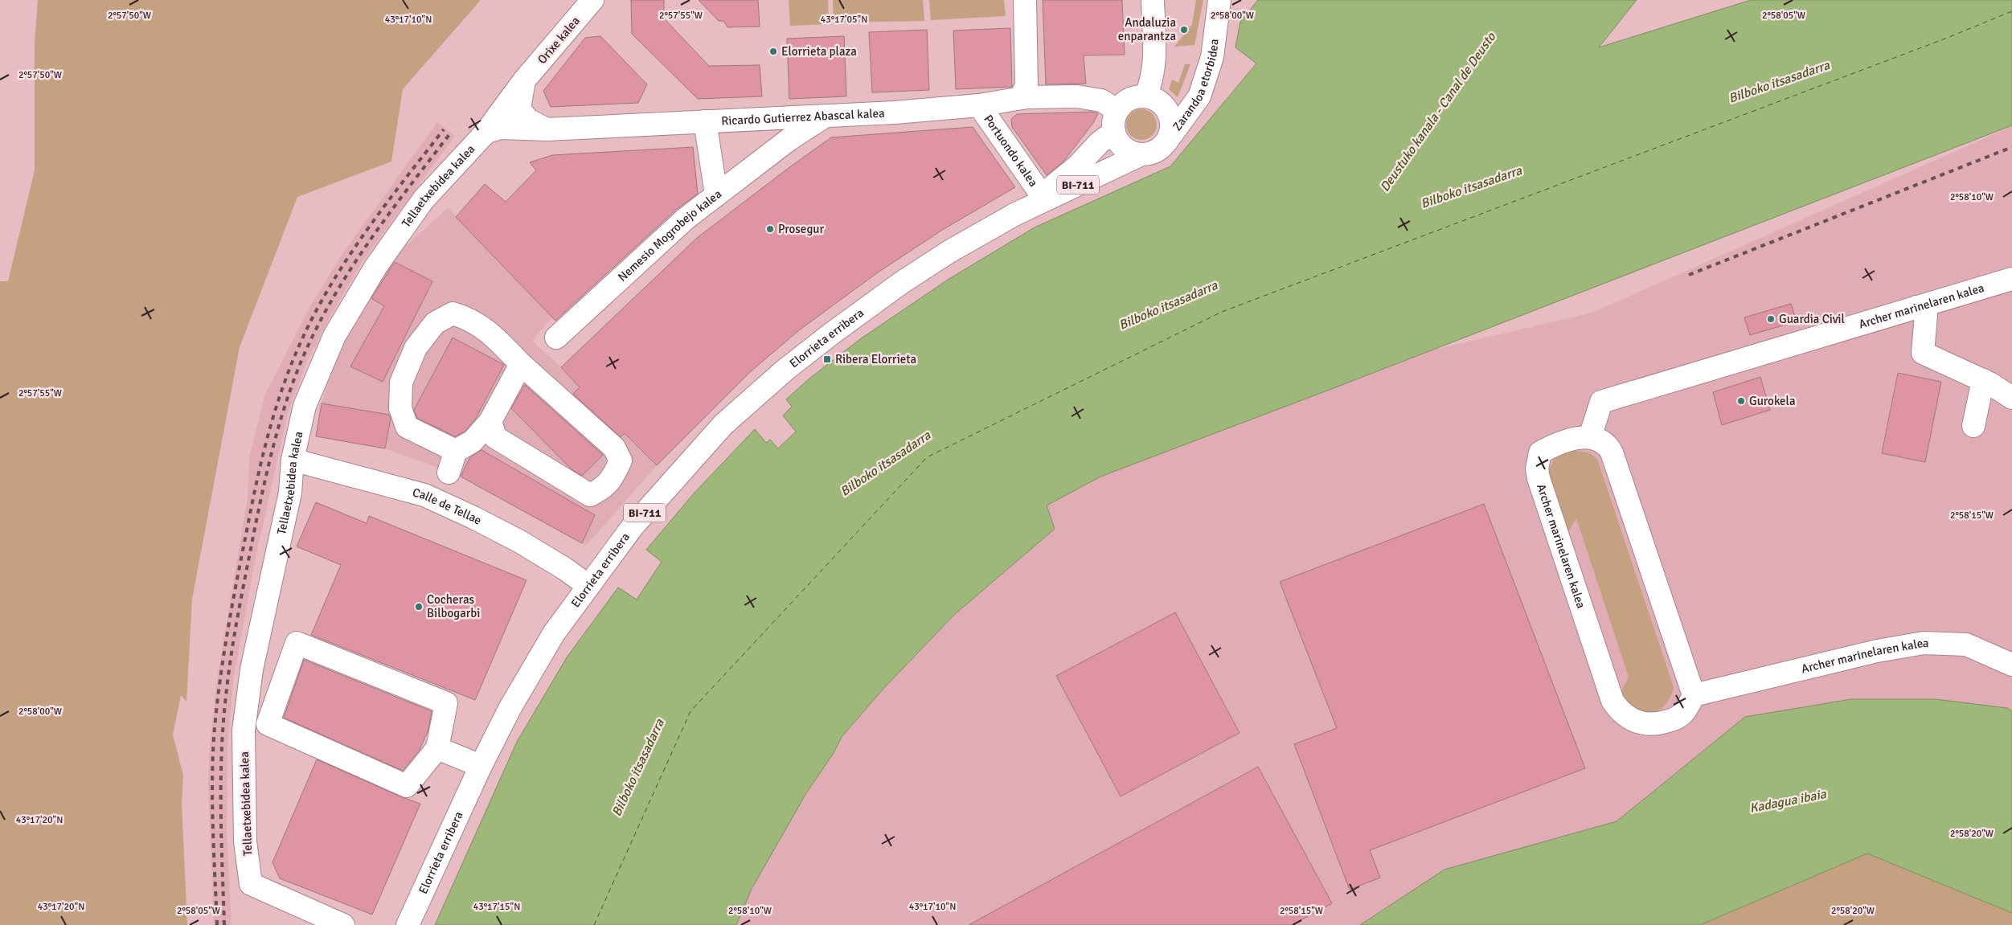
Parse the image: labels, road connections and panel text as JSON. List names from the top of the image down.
{
  "streets": {
    "street": [
      "Orixe kalea",
      "Zarandoa etorbidea",
      "Ricardo Gutierrez Abascal kalea",
      "Portuondo kalea",
      "BI-711",
      "Tellaetxebidea kalea",
      "Nemesio Mogrobejo kalea",
      "Archer marinelaren kalea",
      "Elorrieta erribera",
      "Calle de Tellae"
    ]
  },
  "crossings": [
    ["Orixe kalea", "Ricardo Gutierrez Abascal kalea"],
    ["Orixe kalea", "Tellaetxebidea kalea"],
    ["Zarandoa etorbidea", "Ricardo Gutierrez Abascal kalea"],
    ["Zarandoa etorbidea", "BI-711"],
    ["Ricardo Gutierrez Abascal kalea", "Portuondo kalea"],
    ["Ricardo Gutierrez Abascal kalea", "BI-711"],
    ["Ricardo Gutierrez Abascal kalea", "Tellaetxebidea kalea"],
    ["Ricardo Gutierrez Abascal kalea", "Nemesio Mogrobejo kalea"],
    ["Portuondo kalea", "BI-711"],
    ["BI-711", "Elorrieta erribera"],
    ["Tellaetxebidea kalea", "Calle de Tellae"],
    ["Elorrieta erribera", "Calle de Tellae"]
  ],
  "water": ["Bilboko itsasadarra", "Deustuko kanala - Canal de Deusto", "Kadagua ibaia"],
  "places": {
    "other": [
      "Andaluzia enparantza",
      "Elorrieta plaza",
      "Prosegur",
      "Guardia Civil",
      "Gurokela",
      "Cocheras Bilbogarbi"
    ],
    "transit": ["Ribera Elorrieta"]
  },
  "coordinates": [
    "2°58'05\"W",
    "2°57'50\"W",
    "2°57'55\"W",
    "2°58'00\"W",
    "43°17'10\"N",
    "43°17'05\"N",
    "2°58'10\"W",
    "2°58'15\"W",
    "43°17'20\"N",
    "2°58'20\"W",
    "43°17'15\"N"
  ]
}
